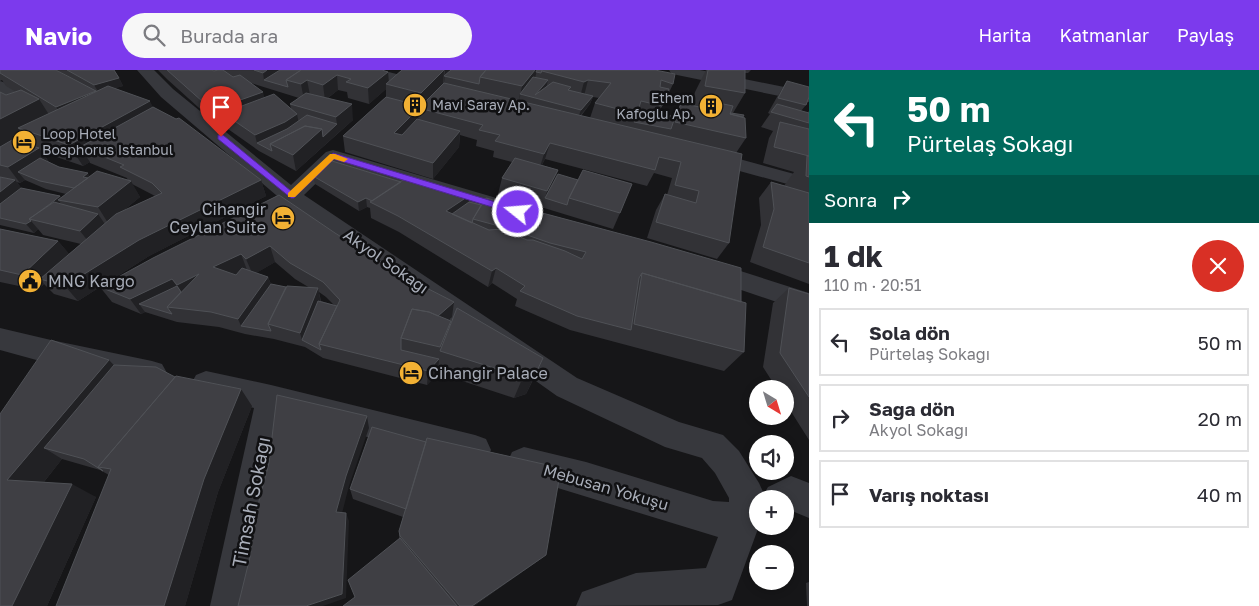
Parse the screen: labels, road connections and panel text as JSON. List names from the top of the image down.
{
  "streets": {
    "street": ["Akyol Sokağı", "Mebusan Yokuşu", "Timsah Sokağı"]
  },
  "crossings": [
    ["Mebusan Yokuşu", "Timsah Sokağı"]
  ],
  "places": {
    "building": ["Mavi Saray Ap.", "Ethem Kafoğlu Ap."],
    "hotel": ["Loop Hotel Bosphorus Istanbul", "Cihangir Ceylan Suite", "Cihangir Palace"],
    "public building": ["MNG Kargo"]
  },
  "north": "bottom right",
  "page": {
    "header": "Navio",
    "search": "Burada ara",
    "nav": ["Harita", "Katmanlar", "Paylaş"],
    "turn": ["50 m", "Pürtelaş Sokağı"],
    "then": "Sonra",
    "heading": ["1 dk", "110 m · 20:51"],
    "list": [
      {
        "name": "Sola dön",
        "note": "Pürtelaş Sokağı",
        "value": "50 m"
      },
      {
        "name": "Sağa dön",
        "note": "Akyol Sokağı",
        "value": "20 m"
      },
      {
        "name": "Varış noktası",
        "value": "40 m"
      }
    ],
    "map_buttons": ["+", "−"]
  }
}
